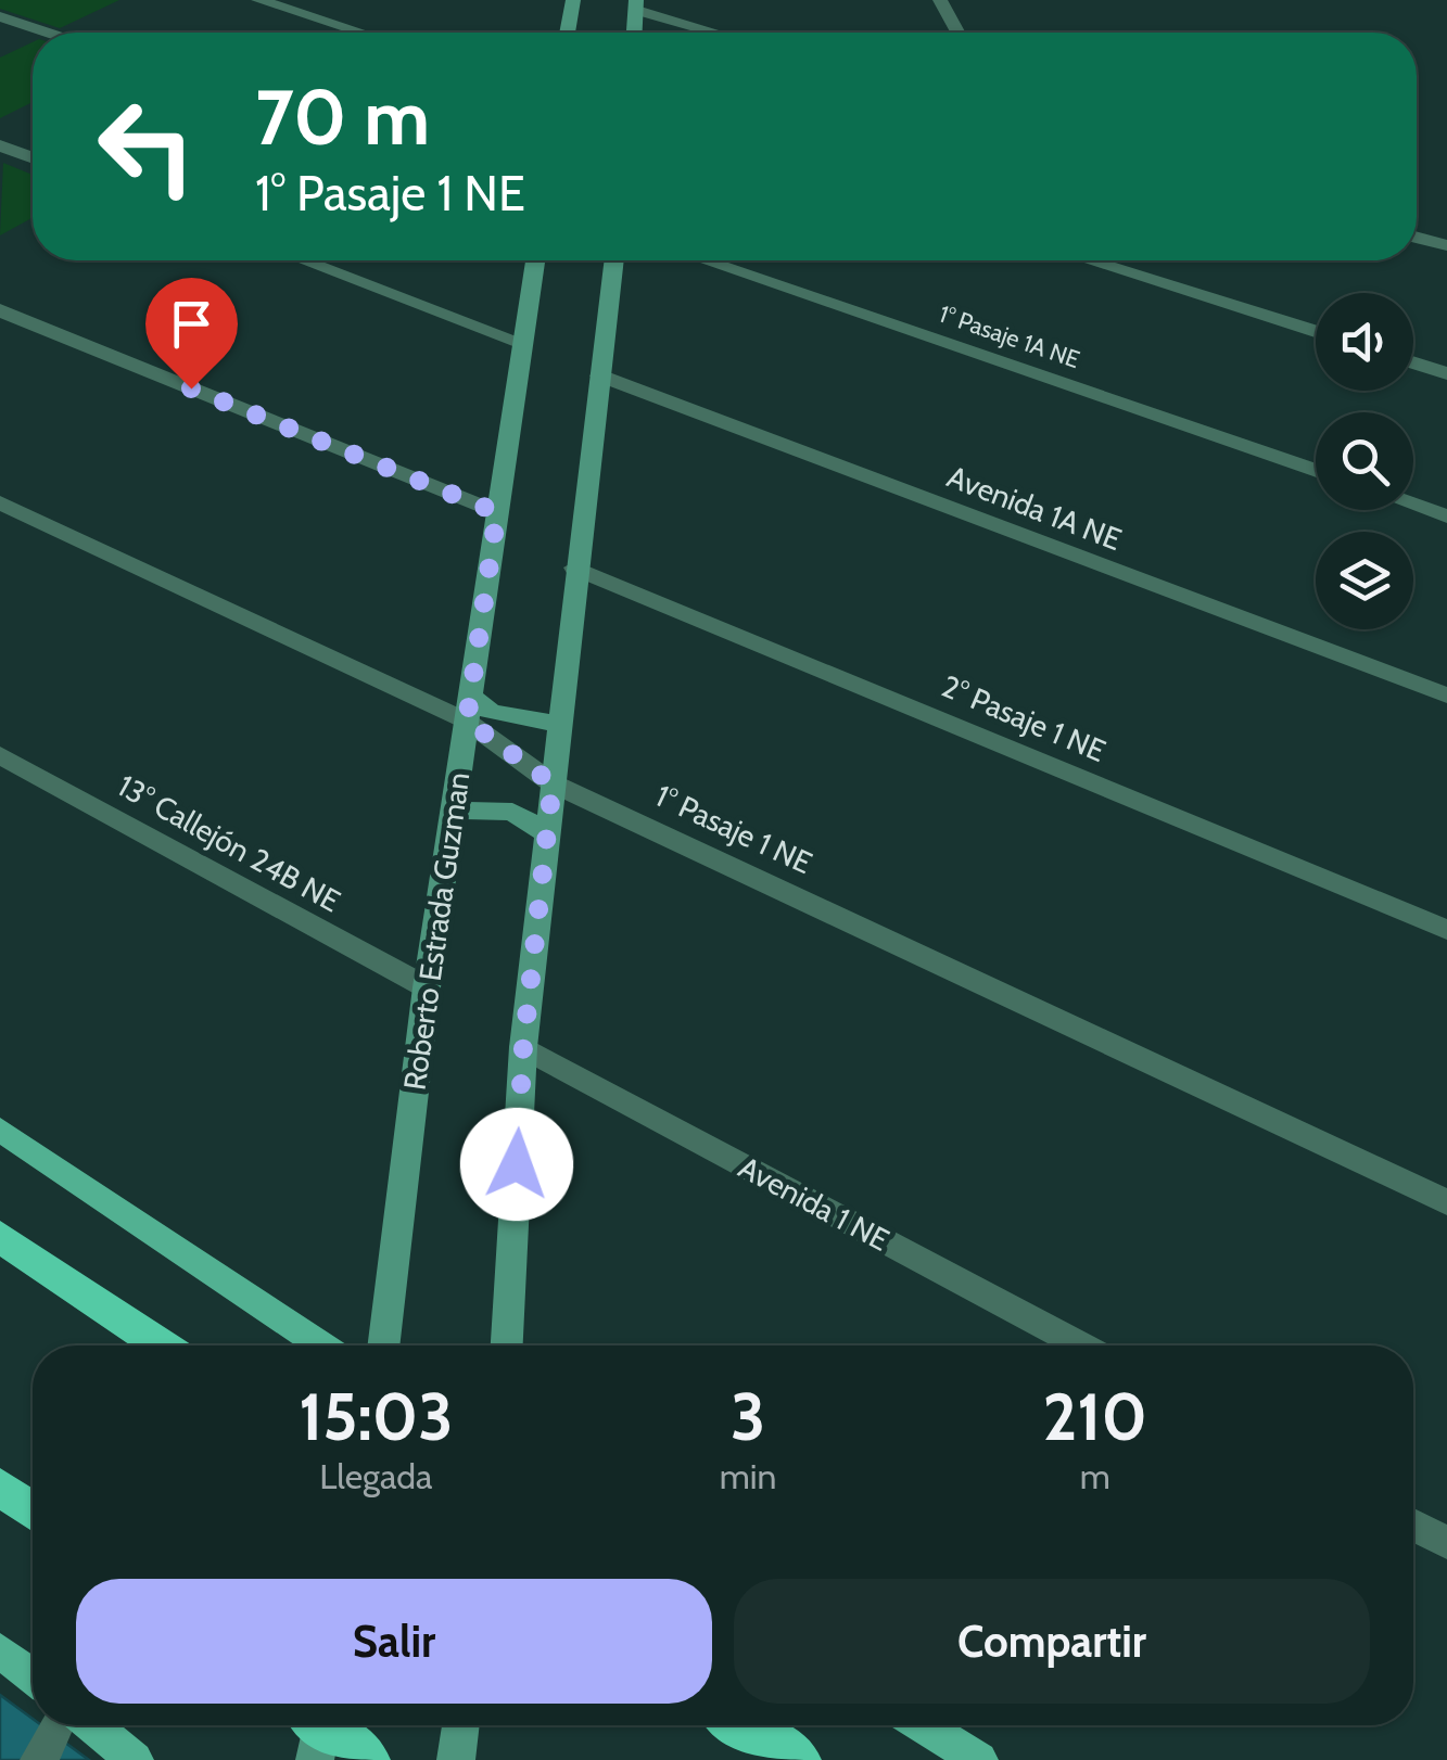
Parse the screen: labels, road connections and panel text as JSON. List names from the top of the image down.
{
  "streets": {
    "street": [
      "1° Pasaje 1A NE",
      "Avenida 1A NE",
      "2° Pasaje 1 NE",
      "1° Pasaje 1 NE",
      "13° Callejón 24B NE",
      "Roberto Estrada Guzman",
      "Avenida 1 NE"
    ]
  },
  "crossings": [
    ["1° Pasaje 1 NE", "Roberto Estrada Guzman"],
    ["13° Callejón 24B NE", "Roberto Estrada Guzman"]
  ],
  "page": {
    "turn": ["70 m", "1° Pasaje 1 NE"],
    "eta": [
      "15:03",
      "Llegada",
      "3",
      "min",
      "210",
      "m"
    ],
    "buttons": ["Salir", "Compartir"]
  }
}
